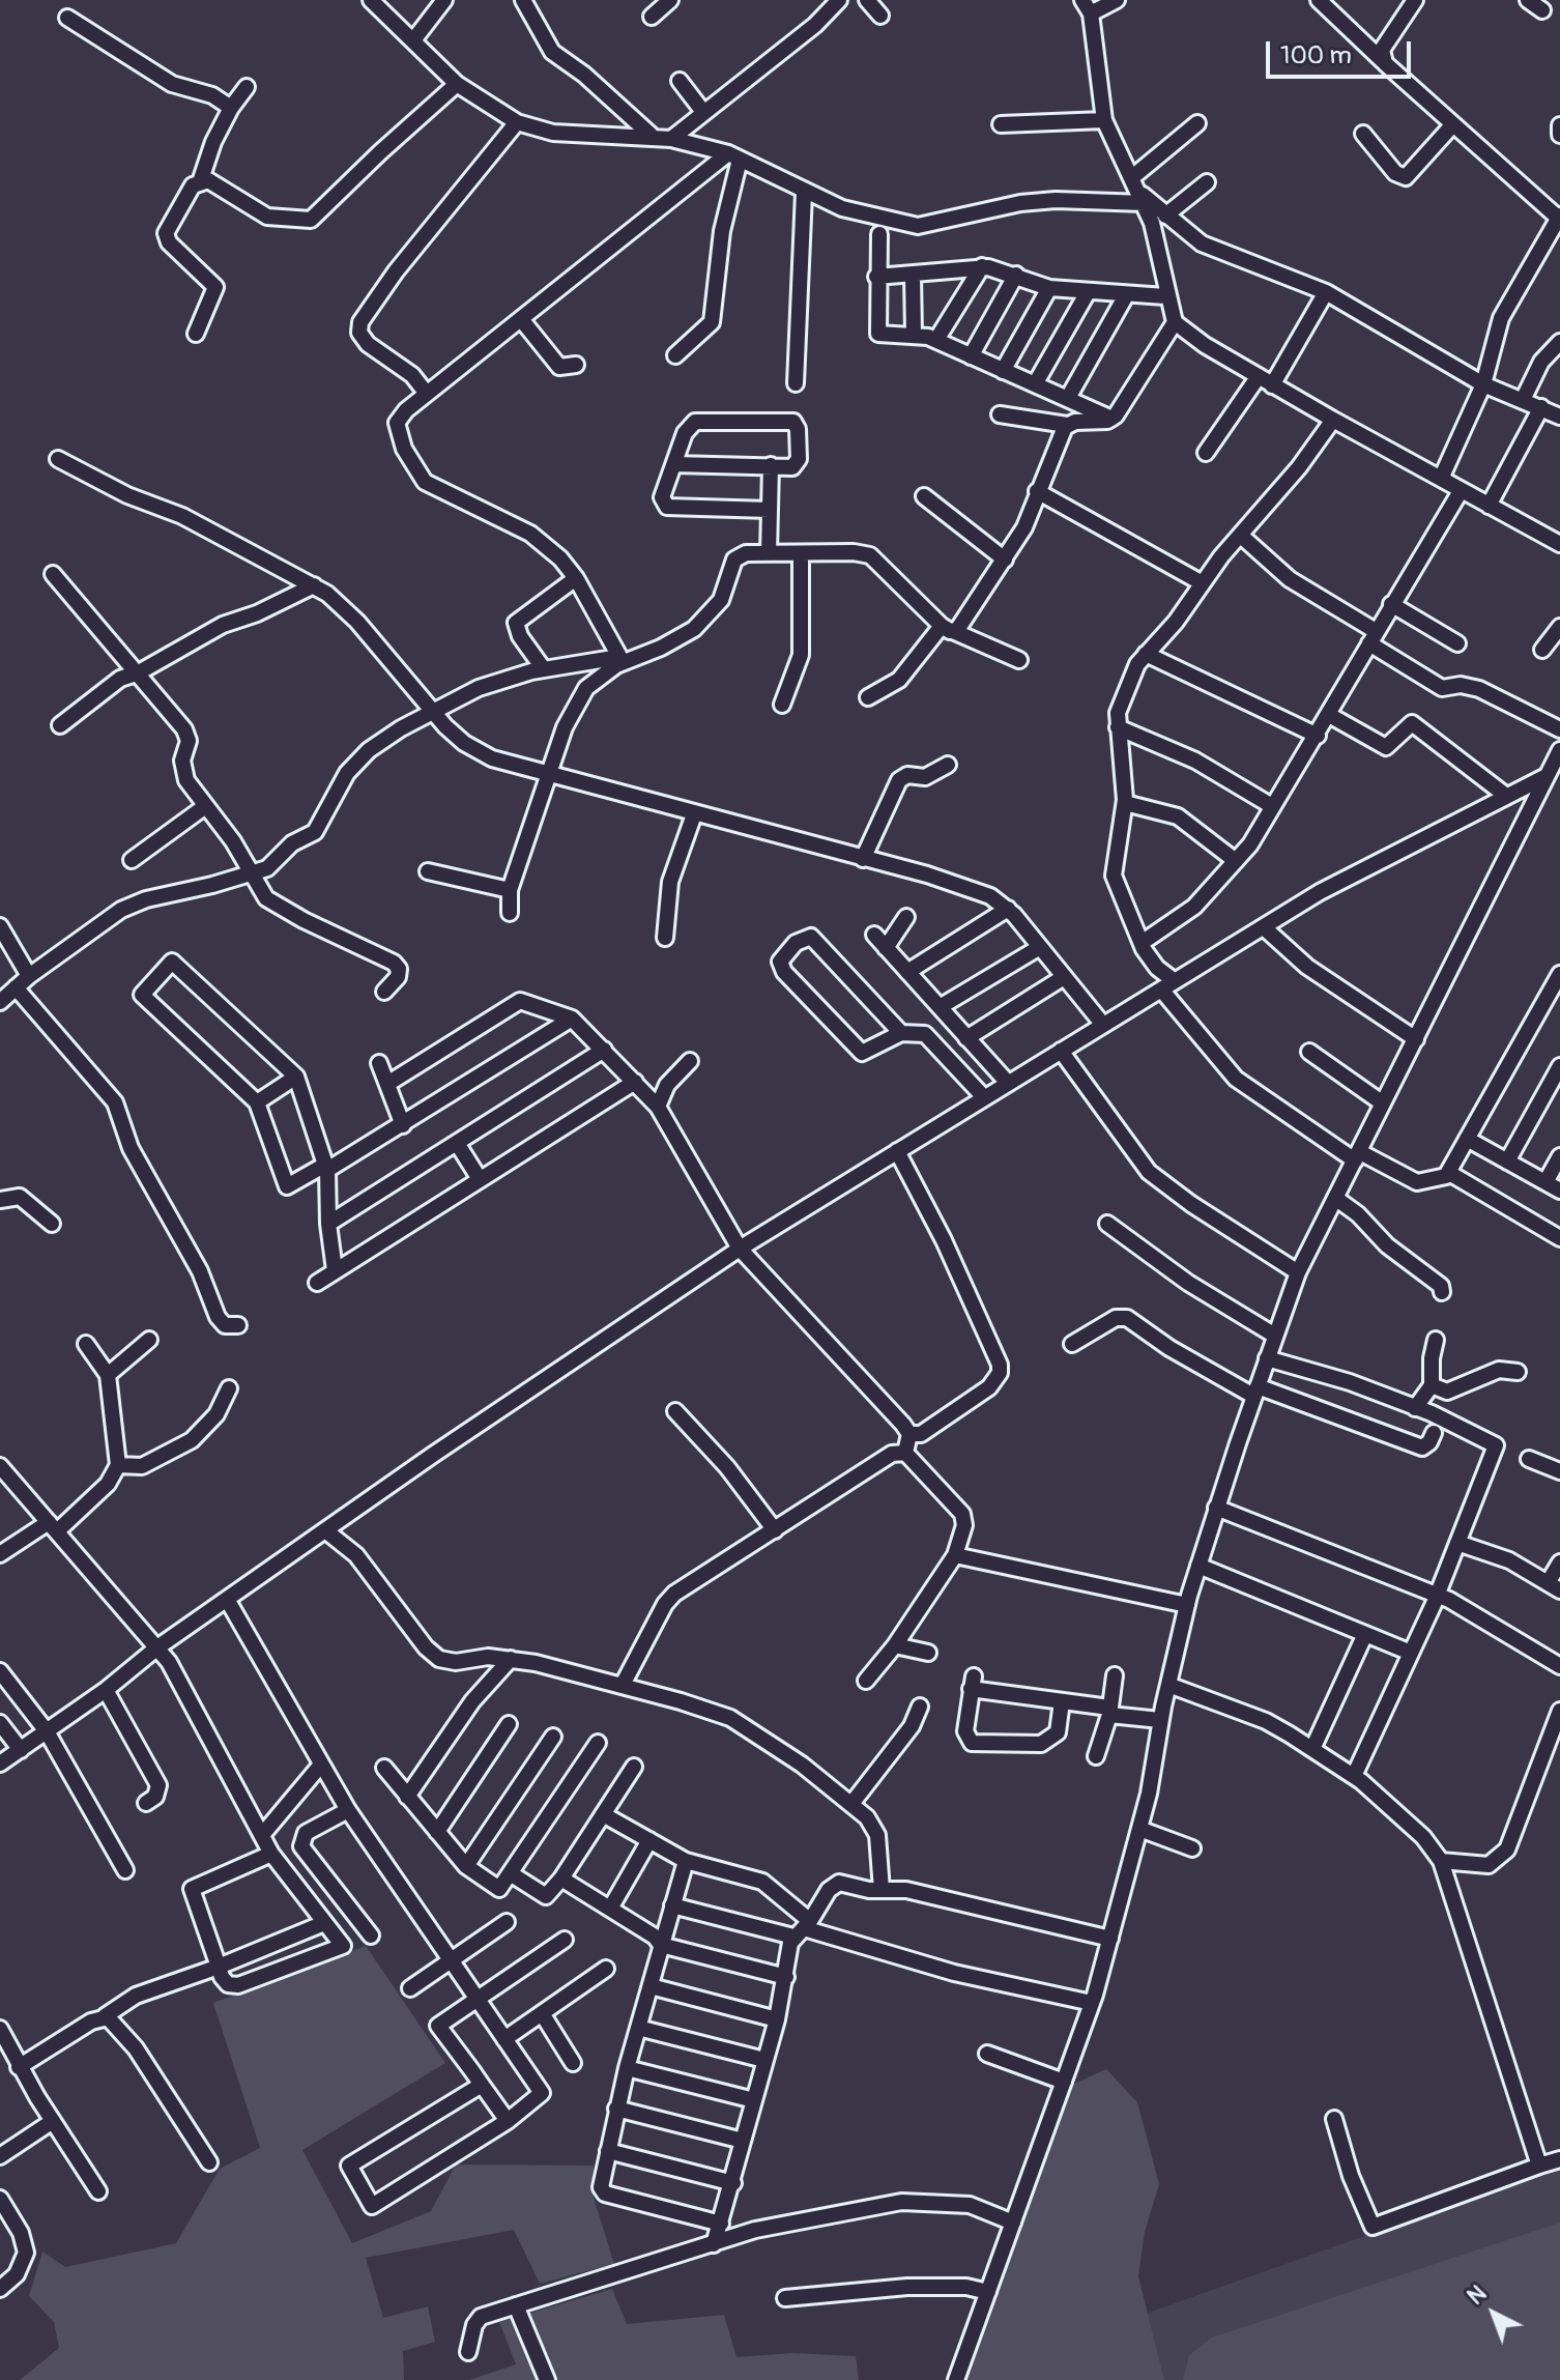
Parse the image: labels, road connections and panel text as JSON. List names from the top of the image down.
{
  "scale_bar": "100 m",
  "north": "top left"
}
